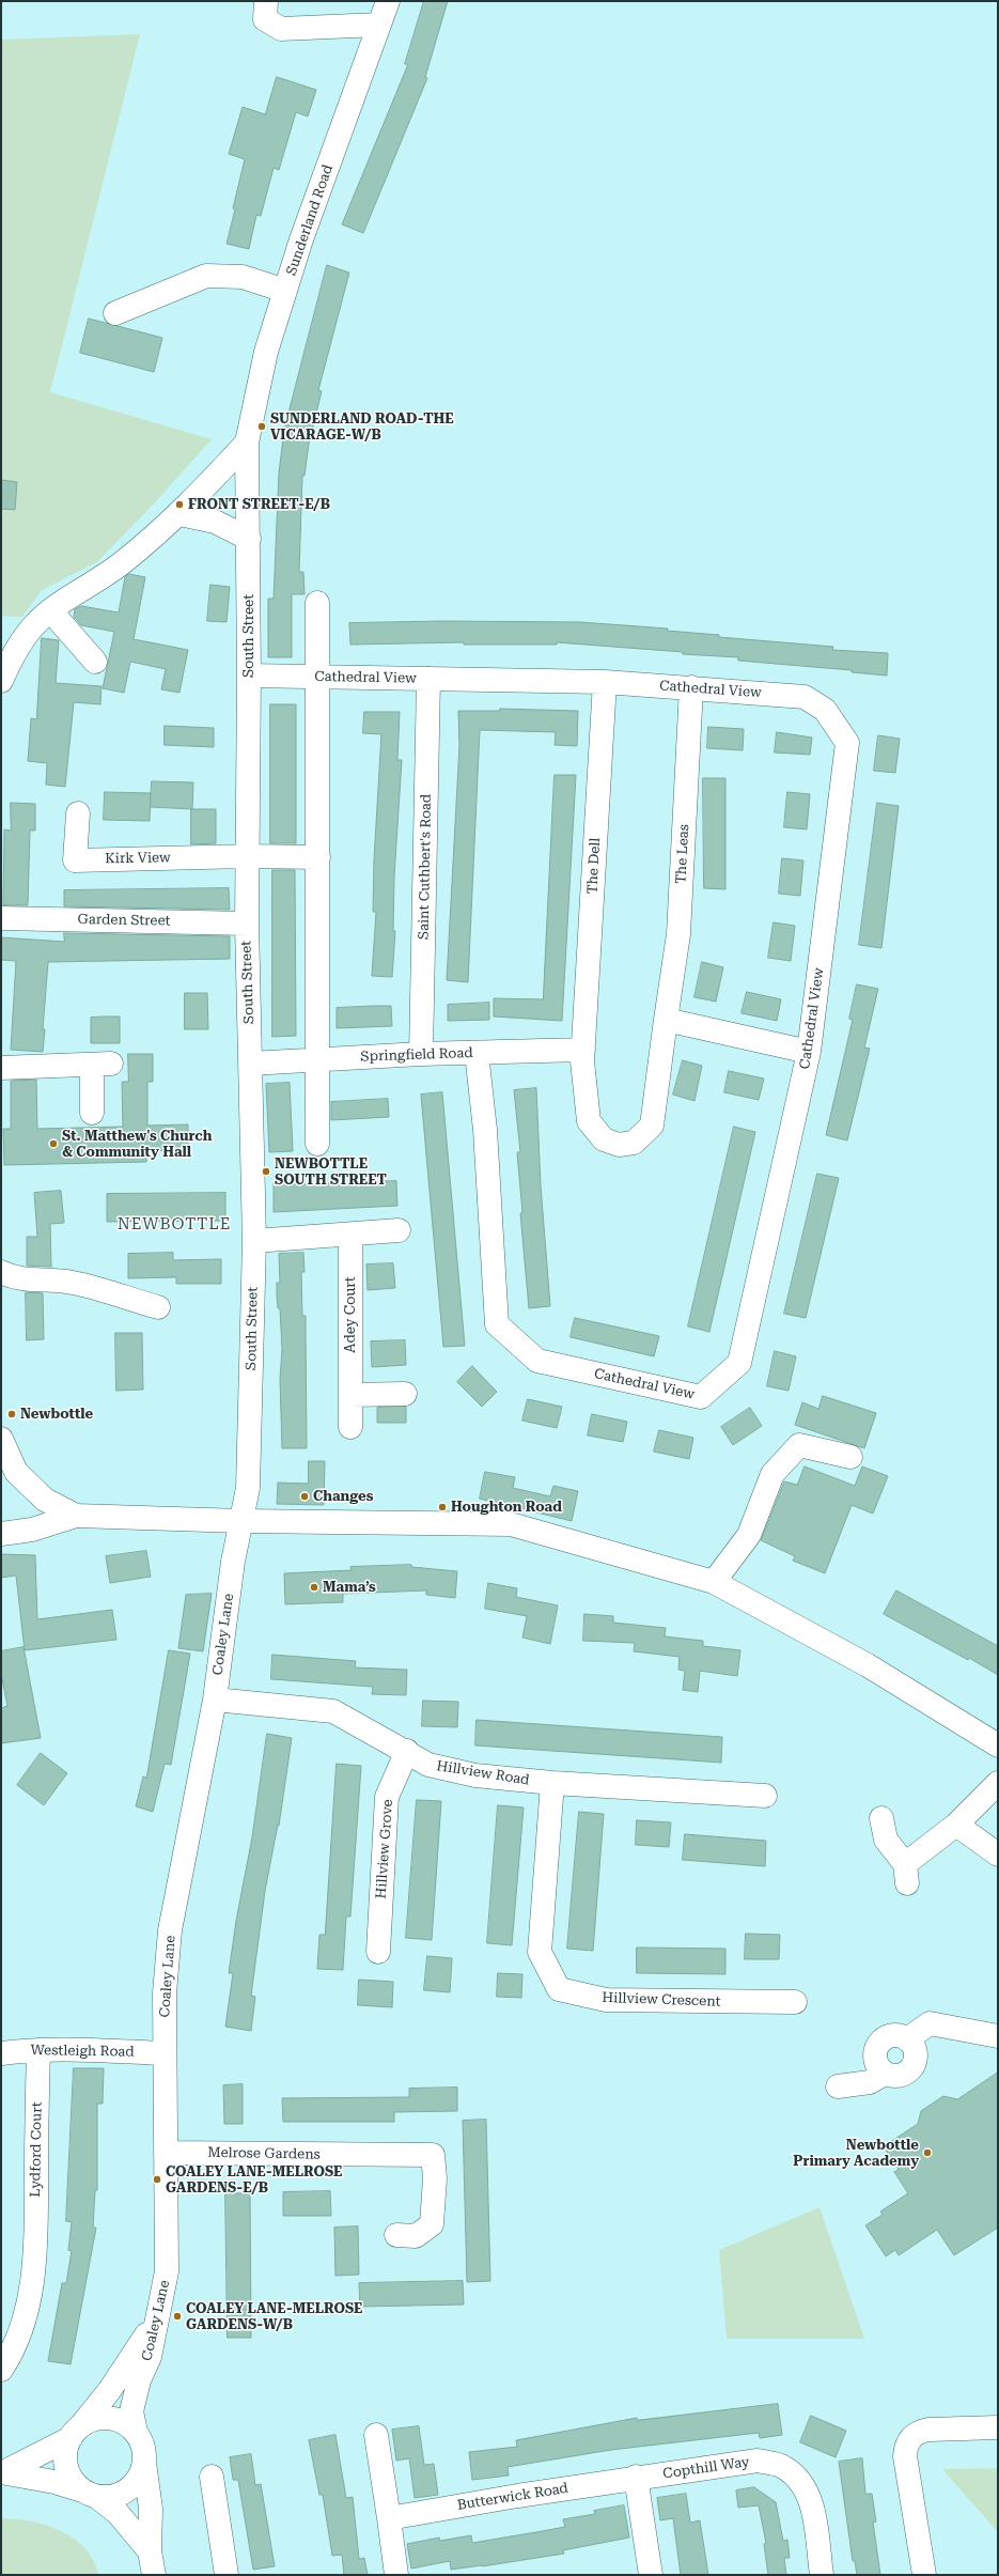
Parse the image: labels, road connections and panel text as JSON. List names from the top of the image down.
{
  "streets": {
    "street": [
      "Sunderland Road",
      "South Street",
      "Cathedral View",
      "The Leas",
      "Kirk View",
      "The Dell",
      "Saint Cuthbert's Road",
      "Garden Street",
      "Springfield Road",
      "Adey Court",
      "Coaley Lane",
      "Hillview Road",
      "Hillview Grove",
      "Hillview Crescent",
      "Westleigh Road",
      "Lydford Court",
      "Melrose Gardens",
      "Copthill Way",
      "Butterwick Road"
    ]
  },
  "crossings": [
    ["Sunderland Road", "South Street"],
    ["South Street", "Cathedral View"],
    ["South Street", "Kirk View"],
    ["South Street", "Garden Street"],
    ["South Street", "Springfield Road"],
    ["South Street", "Coaley Lane"],
    ["Cathedral View", "The Leas"],
    ["Cathedral View", "The Dell"],
    ["Cathedral View", "Saint Cuthbert's Road"],
    ["Cathedral View", "Springfield Road"],
    ["The Leas", "The Dell"],
    ["The Dell", "Springfield Road"],
    ["Saint Cuthbert's Road", "Springfield Road"],
    ["Coaley Lane", "Hillview Road"],
    ["Coaley Lane", "Westleigh Road"],
    ["Coaley Lane", "Melrose Gardens"],
    ["Hillview Road", "Hillview Grove"],
    ["Hillview Road", "Hillview Crescent"],
    ["Westleigh Road", "Lydford Court"],
    ["Copthill Way", "Butterwick Road"]
  ],
  "districts": ["NEWBOTTLE"],
  "places": [
    "SUNDERLAND ROAD-THE VICARAGE-W/B",
    "FRONT STREET-E/B",
    "St. Matthew's Church & Community Hall",
    "NEWBOTTLE SOUTH STREET",
    "Newbottle",
    "Changes",
    "Houghton Road",
    "Mama’s",
    "Newbottle Primary Academy",
    "COALEY LANE-MELROSE GARDENS-E/B",
    "COALEY LANE-MELROSE GARDENS-W/B"
  ]
}
